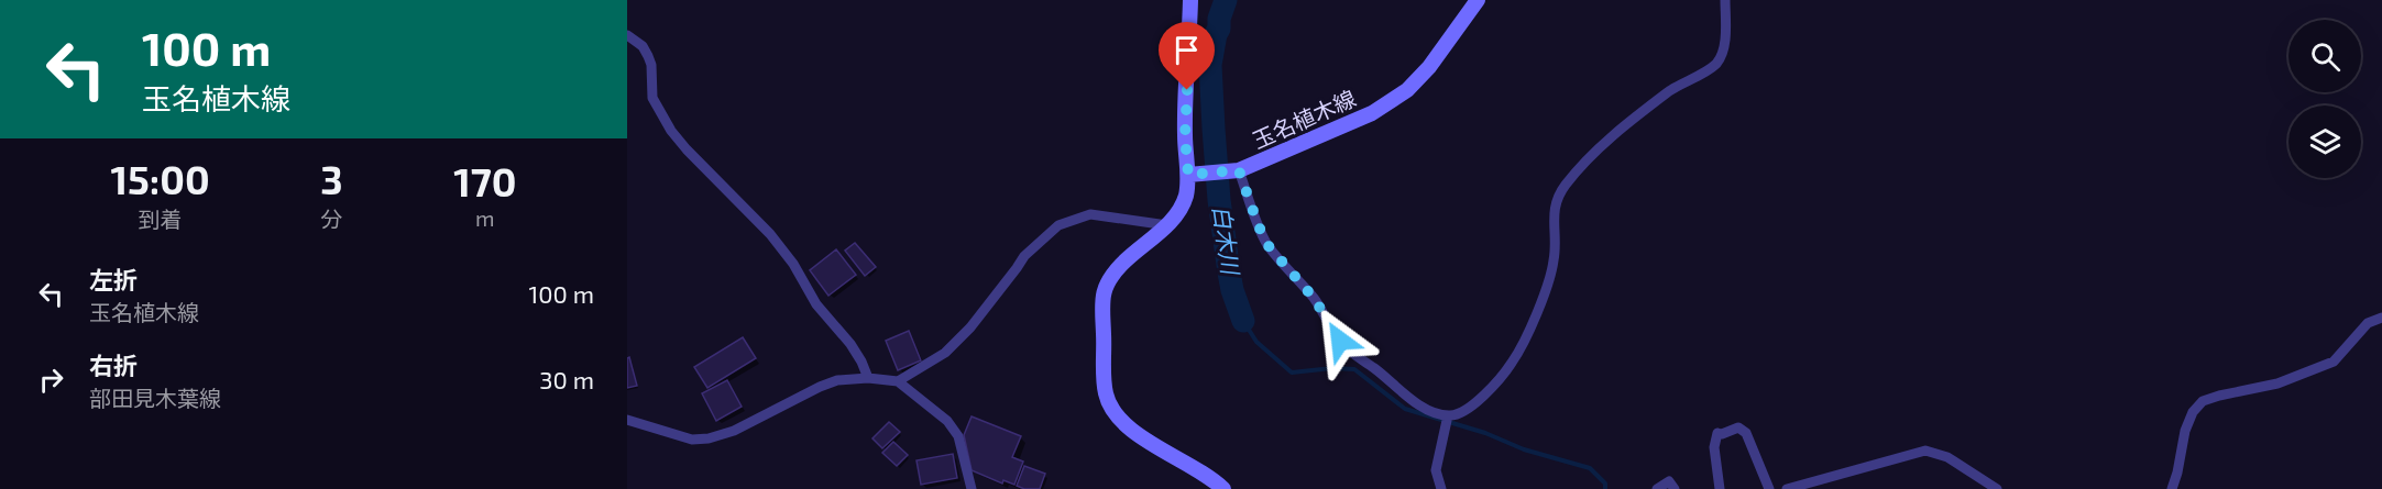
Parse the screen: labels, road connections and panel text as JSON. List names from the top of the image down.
{
  "streets": {
    "main road": ["玉名植木線"]
  },
  "water": ["白木川"],
  "page": {
    "turn": ["100 m", "玉名植木線"],
    "eta": [
      "15:00",
      "到着",
      "3",
      "分",
      "170",
      "m"
    ],
    "list": [
      {
        "name": "左折",
        "note": "玉名植木線",
        "value": "100 m"
      },
      {
        "name": "右折",
        "note": "部田見木葉線",
        "value": "30 m"
      }
    ]
  }
}
